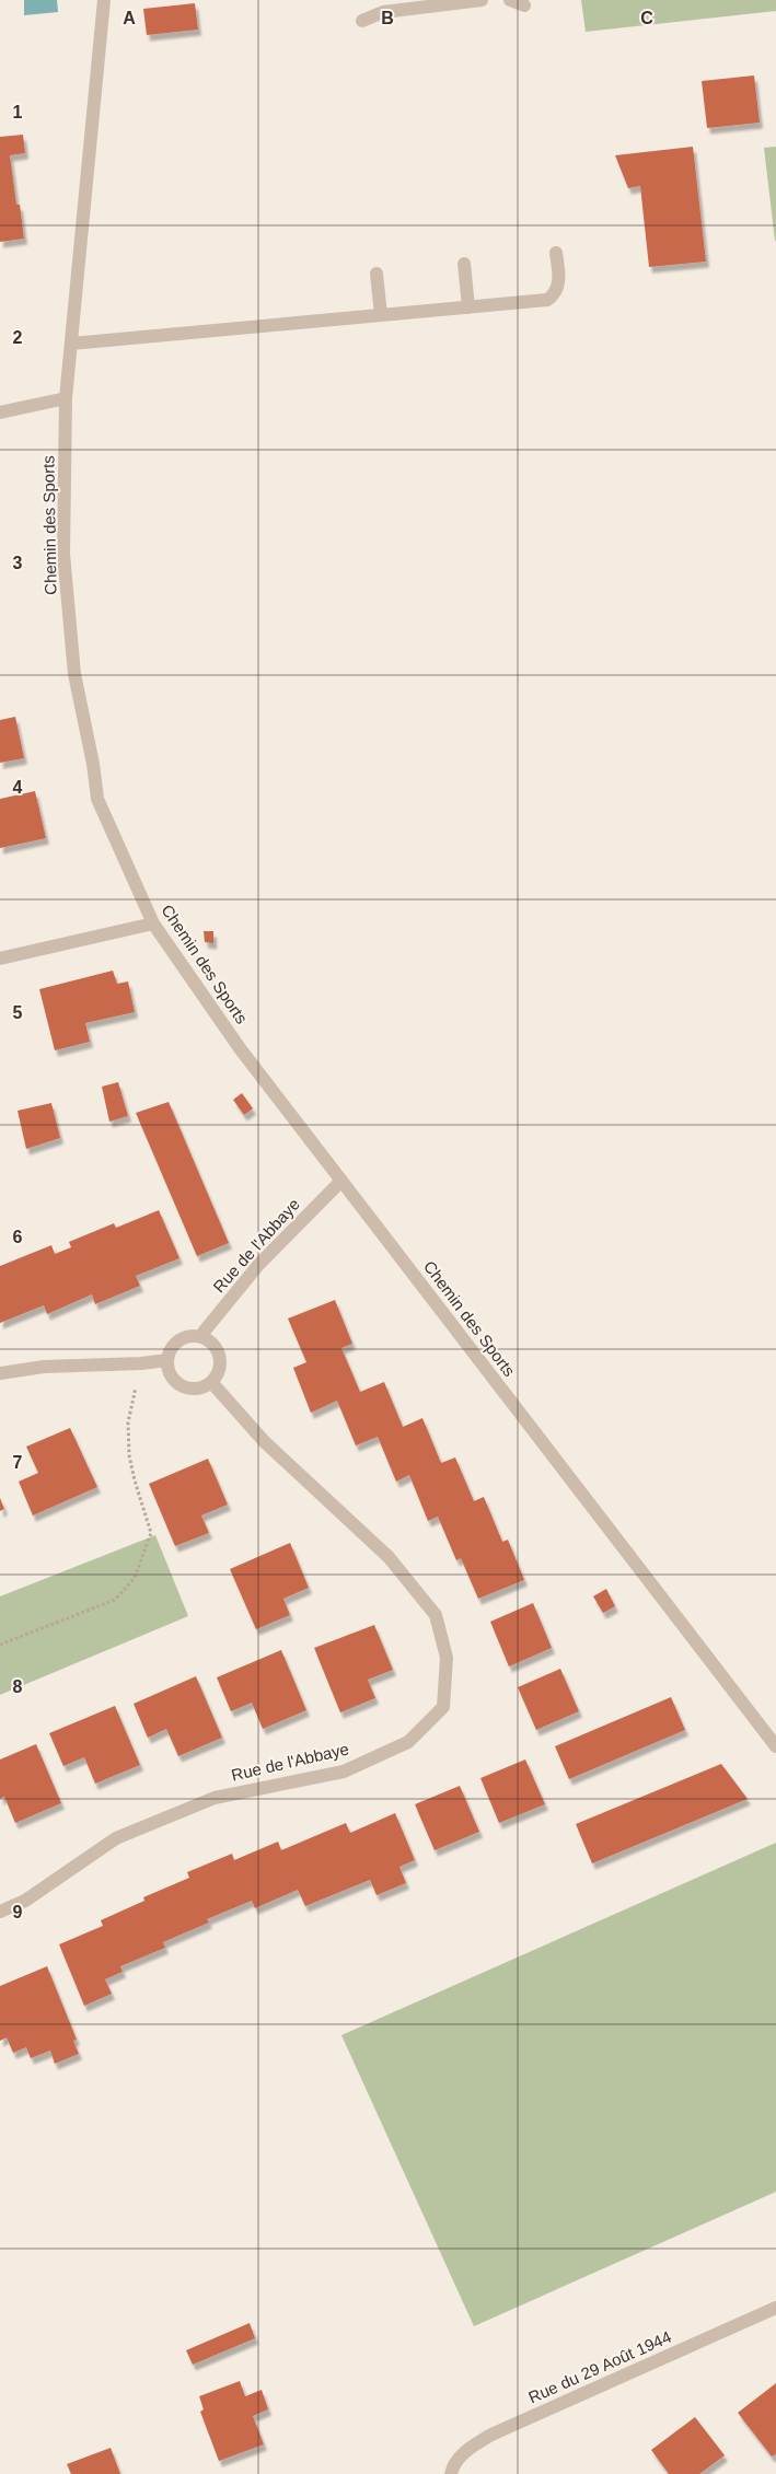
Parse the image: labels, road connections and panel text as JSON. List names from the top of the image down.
{
  "streets": {
    "street": ["Chemin des Sports", "Rue de l'Abbaye", "Rue du 29 Août 1944"]
  },
  "crossings": [
    ["Chemin des Sports", "Rue de l'Abbaye"]
  ],
  "grid": {
    "columns": ["A", "B", "C"],
    "rows": [
      "1",
      "2",
      "3",
      "4",
      "5",
      "6",
      "7",
      "8",
      "9"
    ]
  }
}
